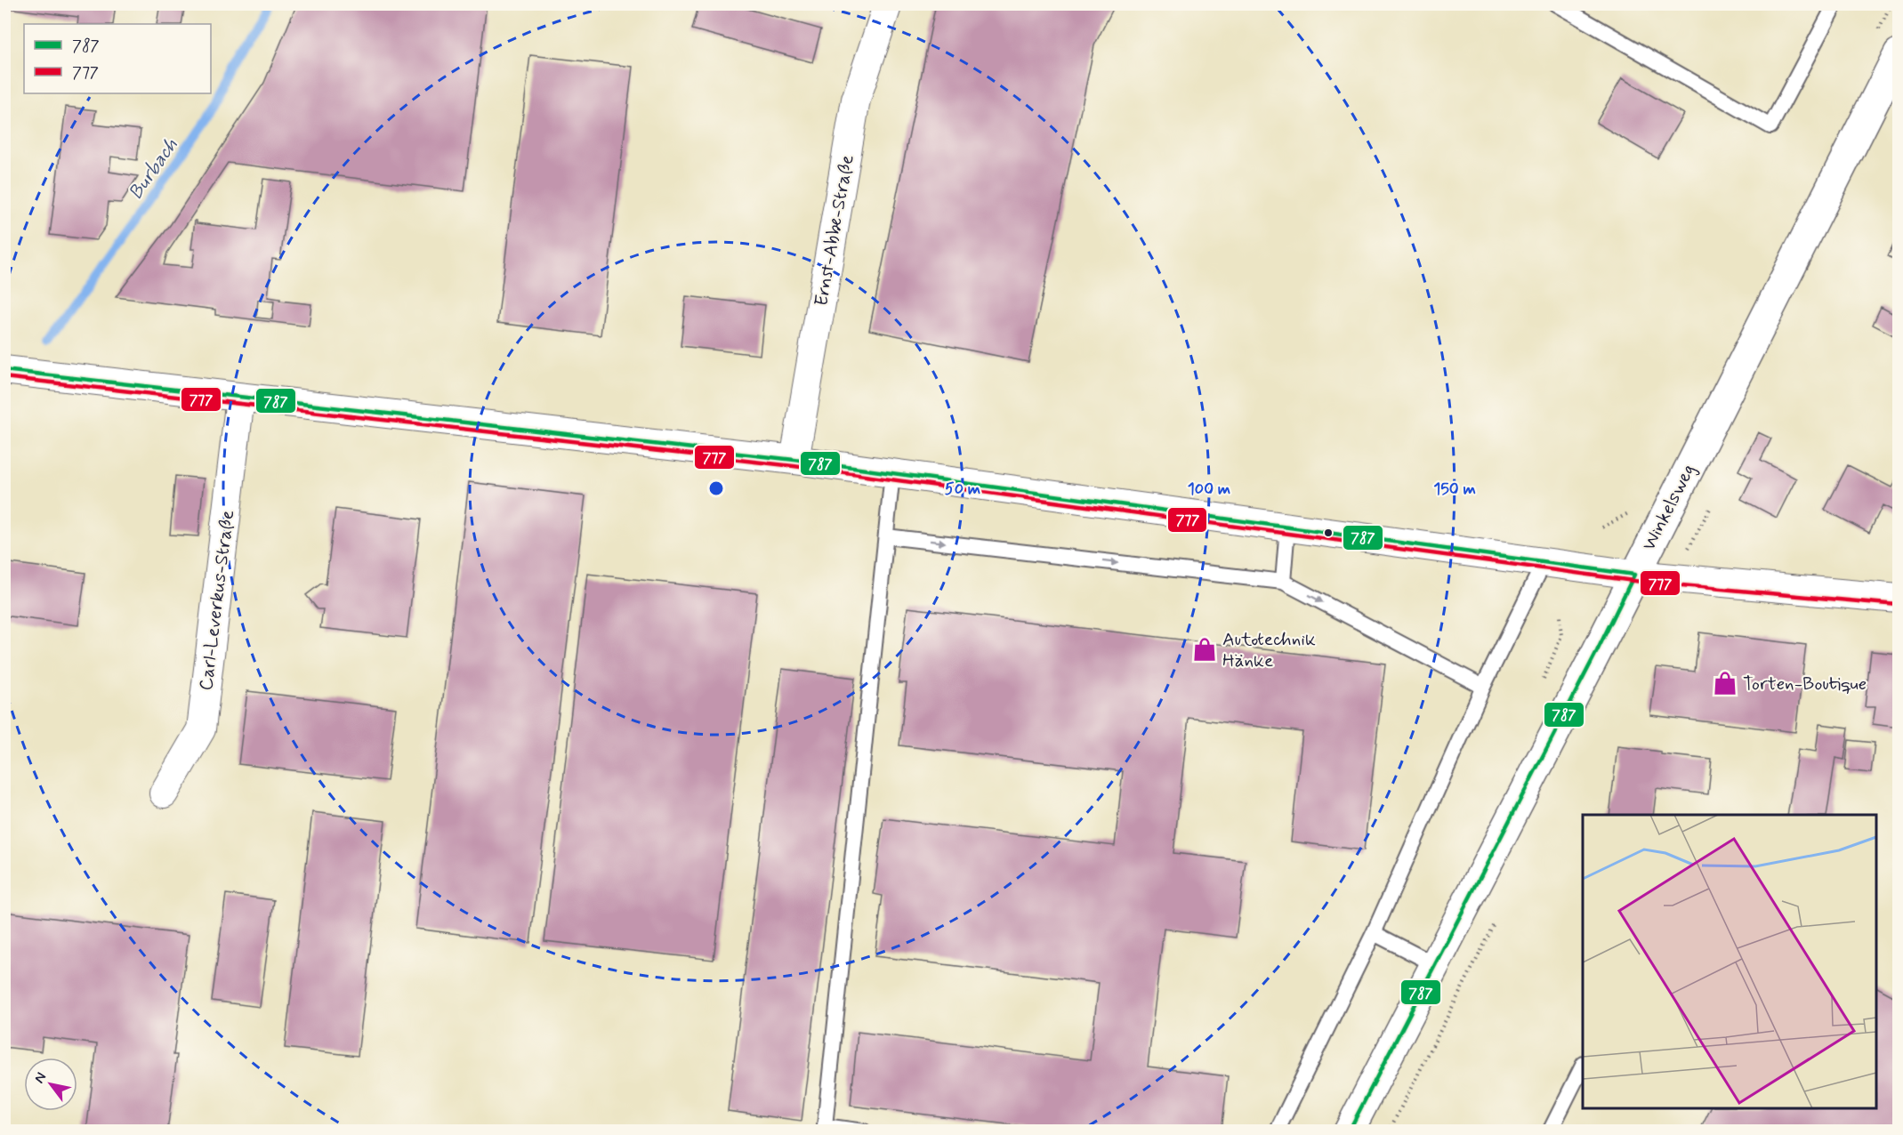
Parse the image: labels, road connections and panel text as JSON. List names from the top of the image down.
{
  "streets": {
    "street": ["Ernst-Abbe-Straße", "Winkelsweg", "Carl-Leverkus-Straße"]
  },
  "water": ["Burbach"],
  "places": {
    "shop": ["Autotechnik Hänke", "Torten-Boutique"]
  },
  "lines": ["transit line 787", "transit line 777"],
  "legend": ["787", "777"],
  "north": "top left",
  "rings": ["50 m", "100 m", "150 m"]
}
